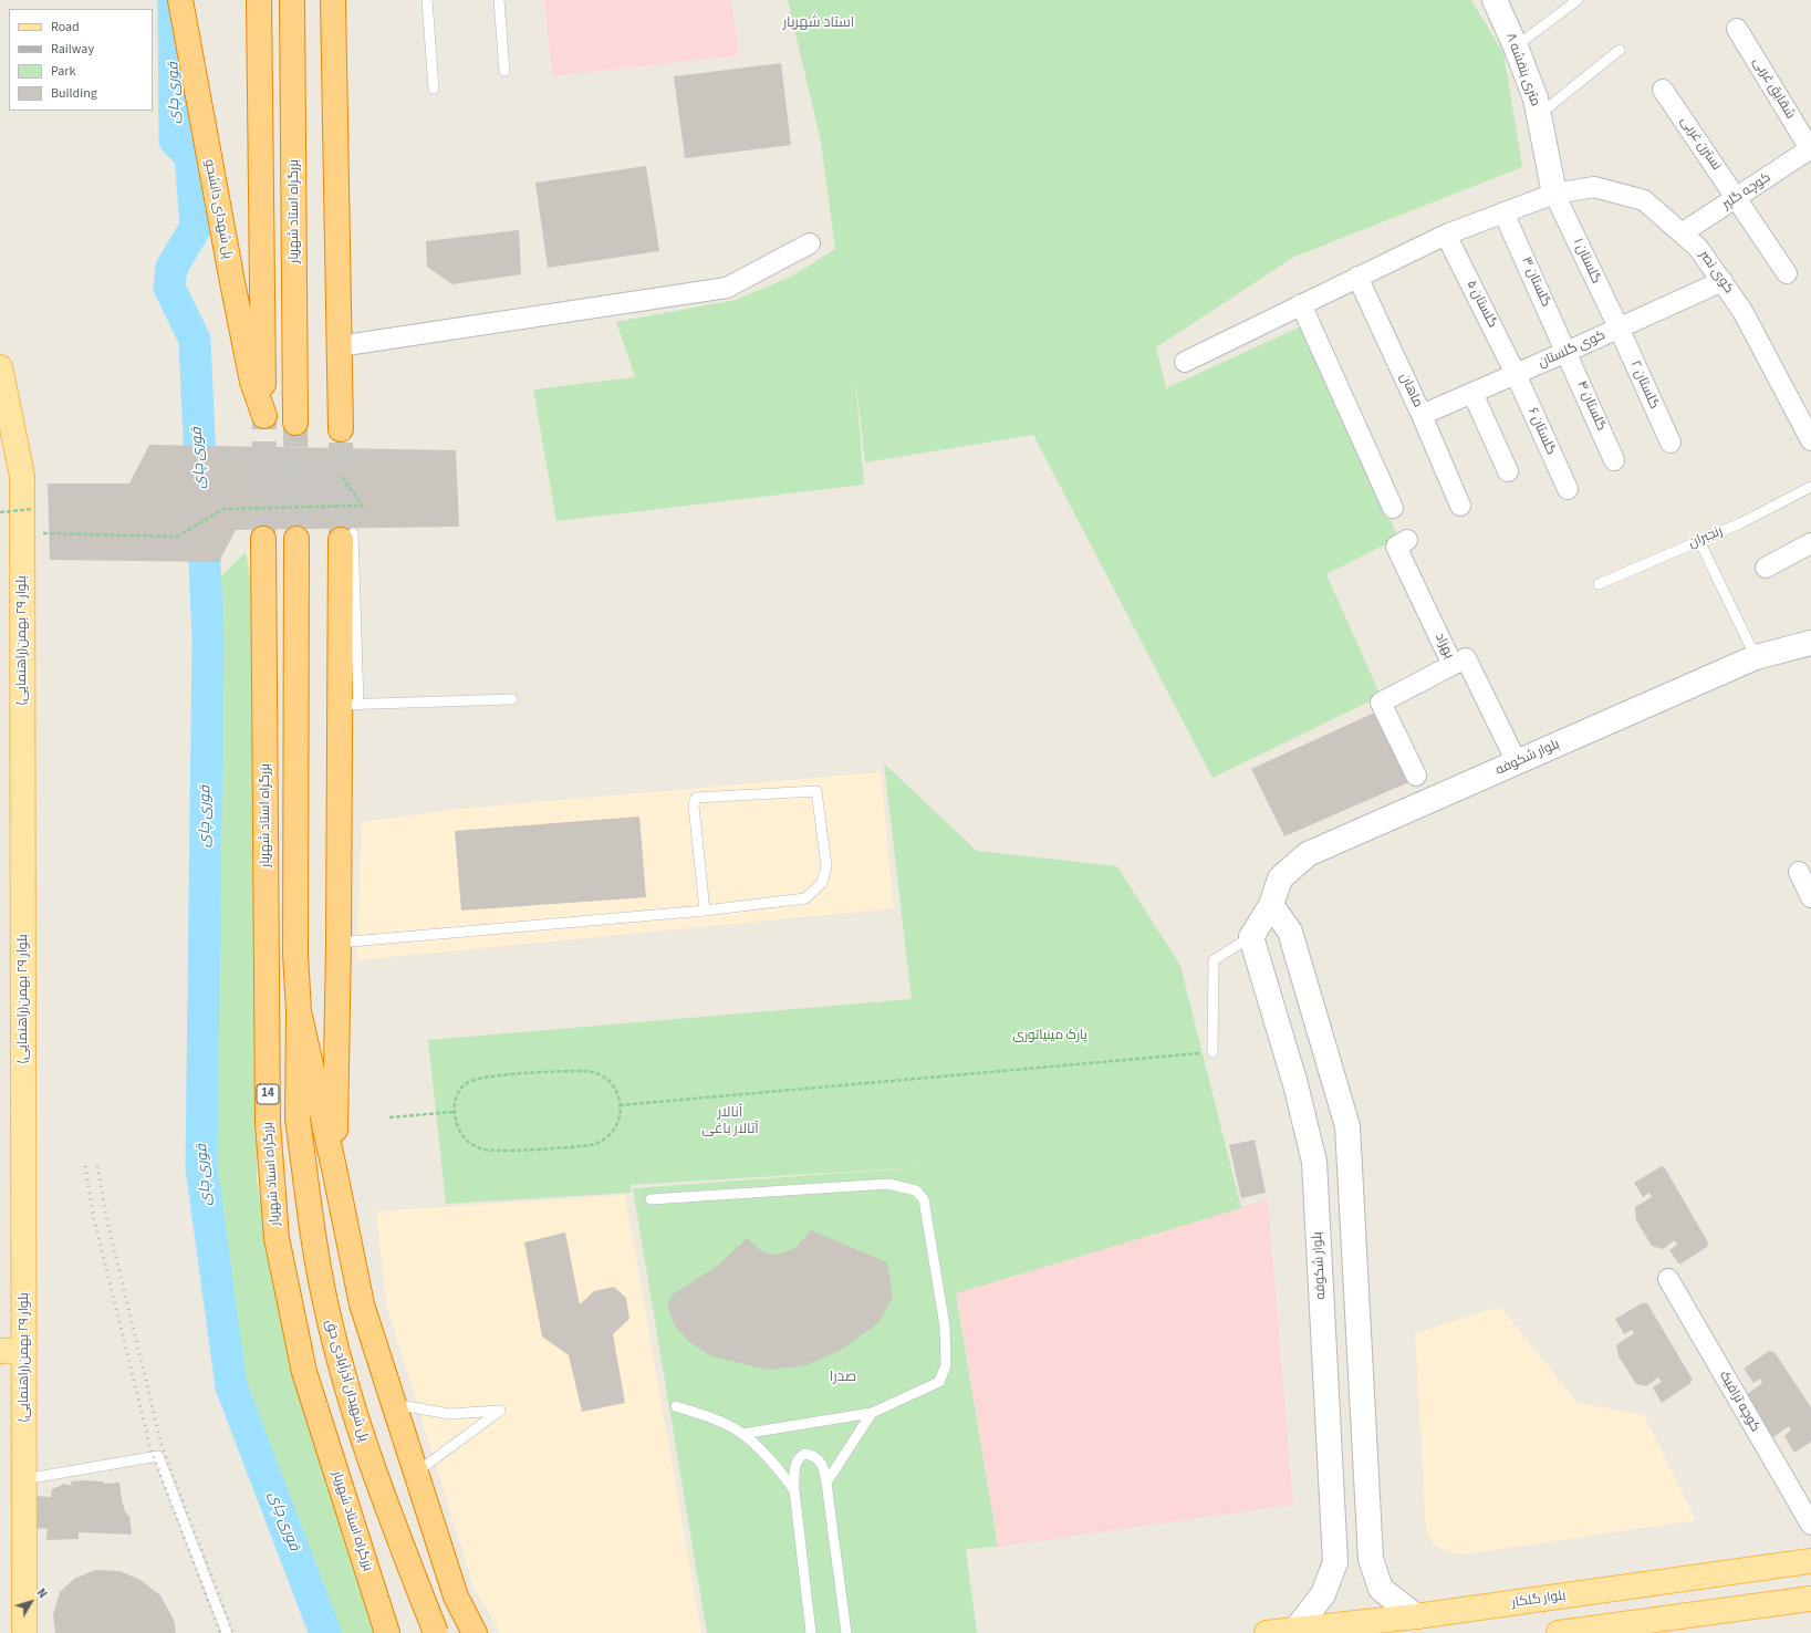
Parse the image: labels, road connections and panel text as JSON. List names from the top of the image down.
{
  "streets": {
    "highway": [
      "پل شهدای دانشجو",
      "بزرگراه استاد شهریار",
      "14",
      "پل شهیدان آذرآبادی حق"
    ],
    "main road": [
      "۸ متری بنفشه",
      "بلوار ٢٩ بهمن(راهنمایی)",
      "بلوار شکوفه",
      "بلوار گلکار"
    ],
    "street": [
      "شقایق غربی",
      "نسترن غربی",
      "کوچه گلپر",
      "گلستان ۱",
      "کوی نصر",
      "گلستان ۳",
      "گلستان ۵",
      "کوی گلستان",
      "گلستان ۲",
      "ماهان",
      "گلستان ۴",
      "گلستان ۶",
      "بهزاد",
      "کوچه ترافیک"
    ],
    "lane": ["رنجبران"]
  },
  "crossings": [
    ["۸ متری بنفشه", "گلستان ۱"],
    ["۸ متری بنفشه", "کوی نصر"],
    ["شقایق غربی", "کوچه گلپر"],
    ["نسترن غربی", "کوچه گلپر"],
    ["کوچه گلپر", "کوی نصر"],
    ["گلستان ۱", "کوی نصر"],
    ["گلستان ۱", "کوی گلستان"],
    ["گلستان ۱", "گلستان ۲"],
    ["کوی نصر", "گلستان ۳"],
    ["کوی نصر", "گلستان ۵"],
    ["کوی نصر", "کوی گلستان"],
    ["کوی نصر", "ماهان"],
    ["گلستان ۳", "کوی گلستان"],
    ["گلستان ۳", "گلستان ۴"],
    ["گلستان ۵", "کوی گلستان"],
    ["گلستان ۵", "گلستان ۶"],
    ["کوی گلستان", "گلستان ۲"],
    ["کوی گلستان", "ماهان"],
    ["کوی گلستان", "گلستان ۴"],
    ["کوی گلستان", "گلستان ۶"],
    ["بهزاد", "بلوار شکوفه"],
    ["بلوار شکوفه", "بلوار گلکار"]
  ],
  "districts": ["استاد شهریار", "آنالار آتالار باغی", "صدرا"],
  "water": ["قوری چای"],
  "parks": ["پارک مینیاتوری"],
  "legend": [
    "Road",
    "Railway",
    "Park",
    "Building"
  ],
  "north": "top right"
}
